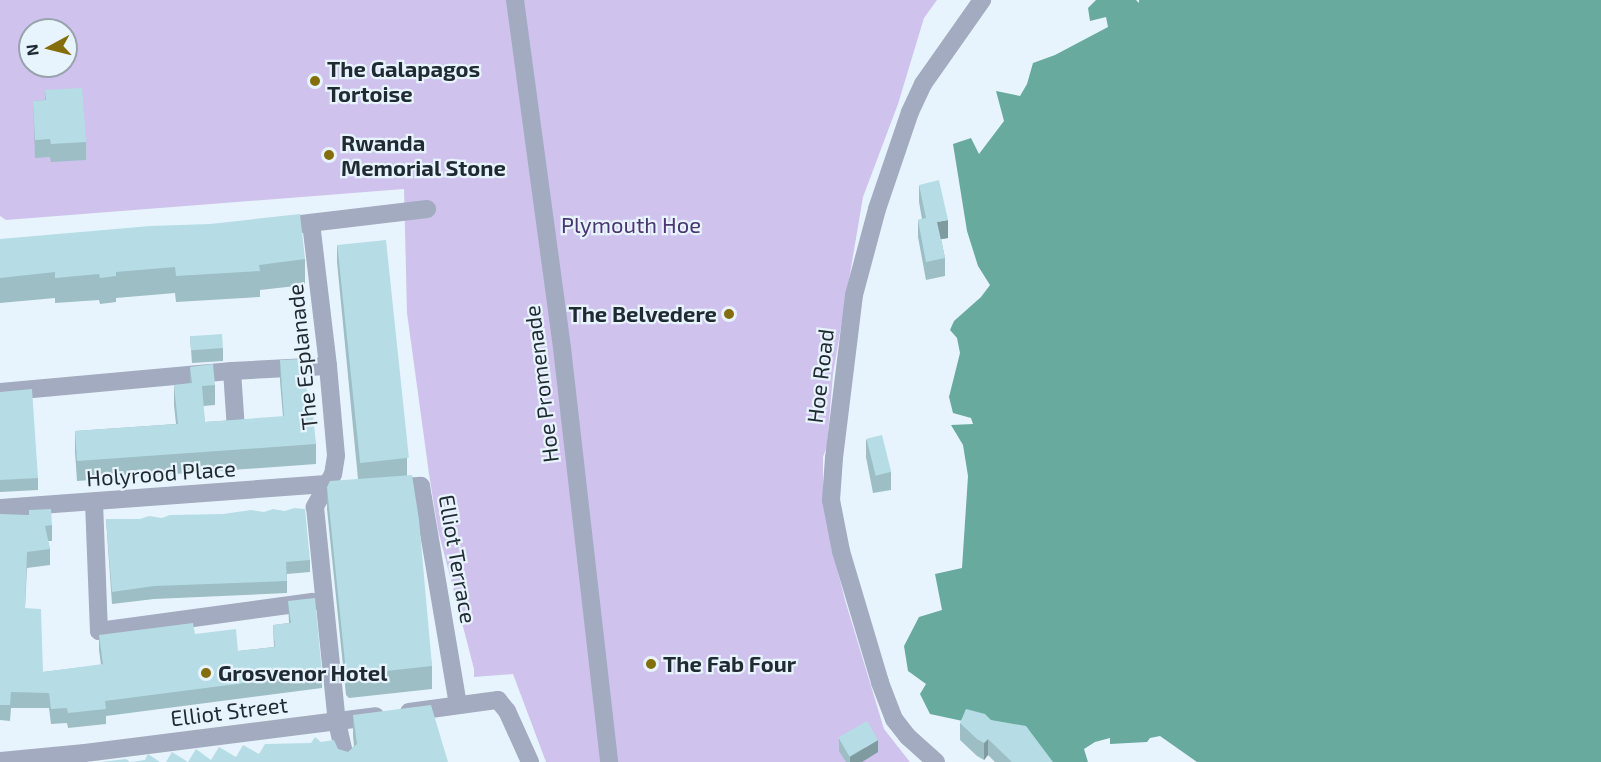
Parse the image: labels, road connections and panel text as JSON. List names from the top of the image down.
{
  "streets": {
    "street": [
      "The Esplanade",
      "Hoe Road",
      "Hoe Promenade",
      "Holyrood Place",
      "Elliot Terrace",
      "Elliot Street"
    ]
  },
  "crossings": [
    ["The Esplanade", "Holyrood Place"],
    ["The Esplanade", "Elliot Street"],
    ["Elliot Terrace", "Elliot Street"]
  ],
  "parks": ["Plymouth Hoe"],
  "places": [
    "The Galapagos Tortoise",
    "Rwanda Memorial Stone",
    "The Belvedere",
    "The Fab Four",
    "Grosvenor Hotel"
  ],
  "north": "left"
}
